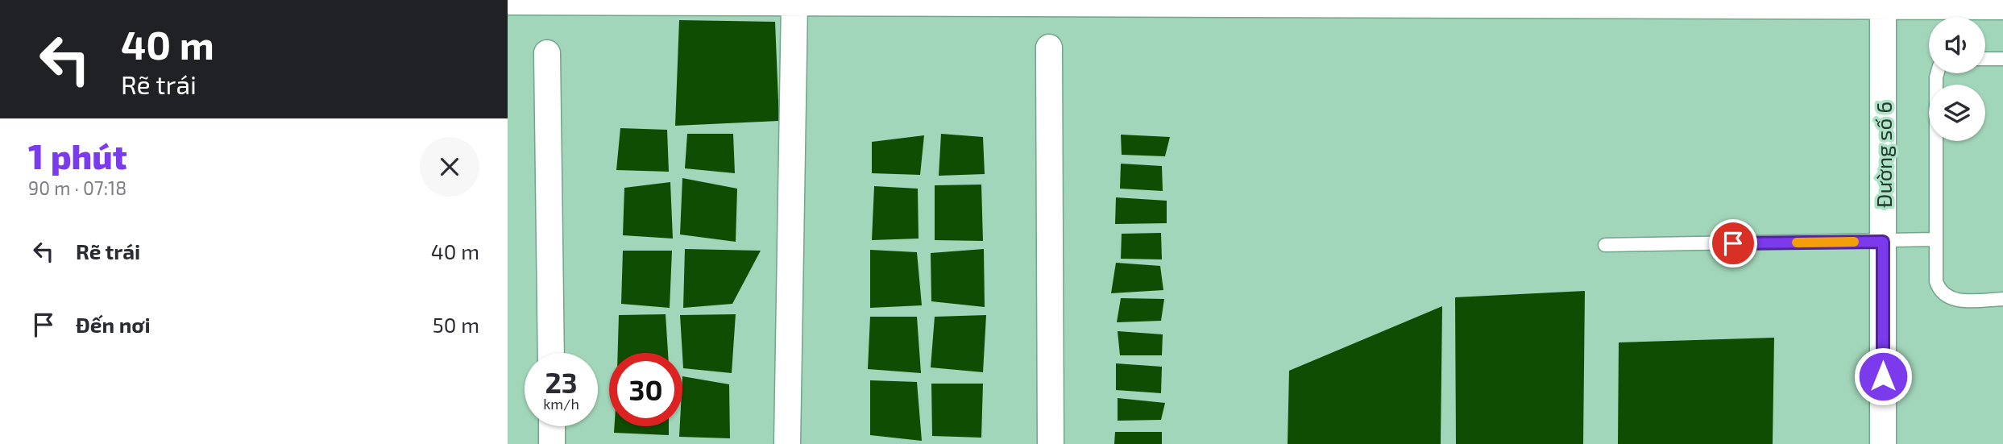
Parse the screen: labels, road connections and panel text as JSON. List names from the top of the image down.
{
  "streets": {
    "street": ["Đường số 6"]
  },
  "page": {
    "turn": ["40 m", "Rẽ trái"],
    "heading": ["1 phút", "90 m · 07:18"],
    "list": [
      {
        "name": "Rẽ trái",
        "value": "40 m"
      },
      {
        "name": "Đến nơi",
        "value": "50 m"
      }
    ],
    "speed": "23 km/h",
    "limit": "30"
  }
}
